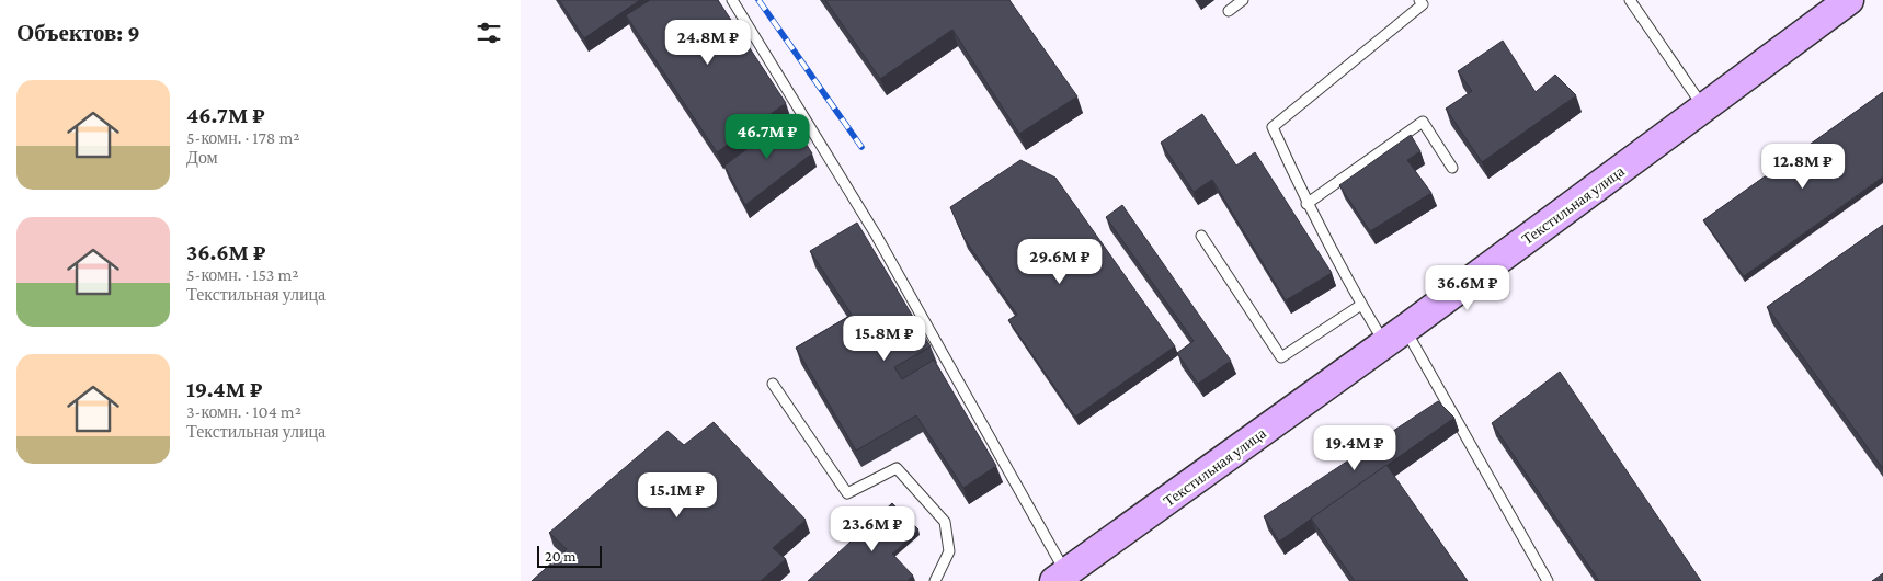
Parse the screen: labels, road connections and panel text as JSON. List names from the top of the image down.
{
  "streets": {
    "main road": ["Текстильная улица"]
  },
  "scale_bar": "20 m",
  "page": {
    "heading": "Объектов: 9",
    "price": [
      "24.8M ₽",
      "46.7M ₽",
      "12.8M ₽",
      "29.6M ₽",
      "36.6M ₽",
      "15.8M ₽",
      "19.4M ₽",
      "15.1M ₽",
      "23.6M ₽"
    ],
    "list": [
      {
        "name": "46.7M ₽",
        "note": "5-комн. · 178 m² · Дом"
      },
      {
        "name": "36.6M ₽",
        "note": "5-комн. · 153 m² · Текстильная улица"
      },
      {
        "name": "19.4M ₽",
        "note": "3-комн. · 104 m² · Текстильная улица"
      }
    ],
    "scale": "20 m"
  }
}
